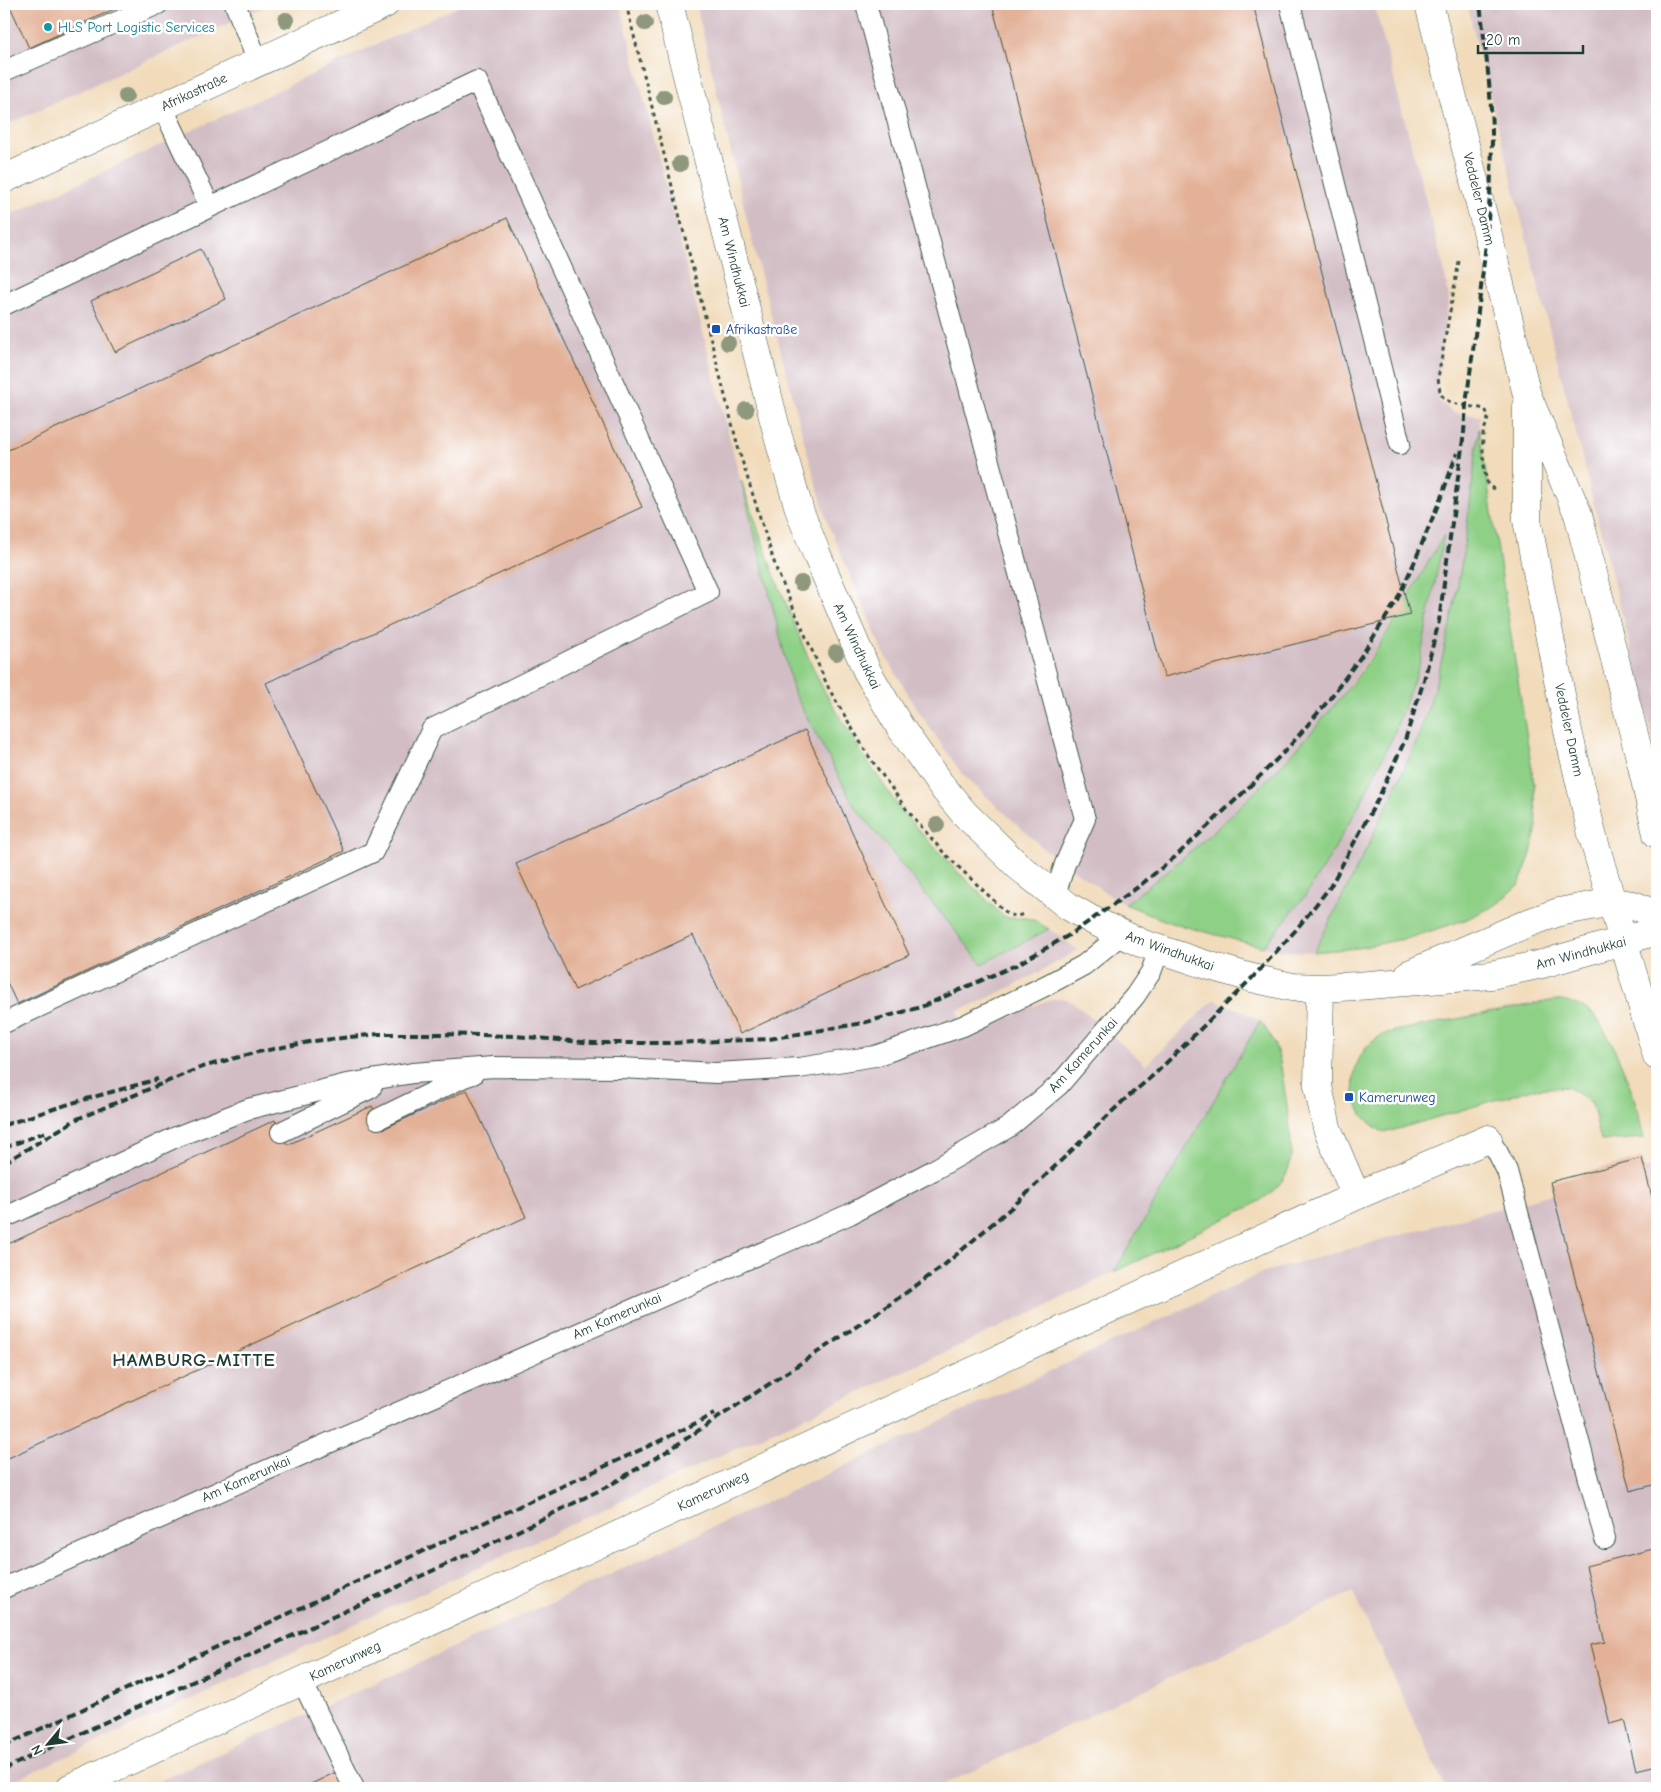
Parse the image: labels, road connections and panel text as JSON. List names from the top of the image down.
{
  "streets": {
    "street": [
      "Afrikastraße",
      "Veddeler Damm",
      "Am Windhukkai",
      "Kamerunweg"
    ],
    "lane": ["Am Kamerunkai"]
  },
  "crossings": [
    ["Veddeler Damm", "Am Windhukkai"],
    ["Am Windhukkai", "Am Kamerunkai"]
  ],
  "districts": ["HAMBURG-MITTE"],
  "places": {
    "other": ["HLS Port Logistic Services"],
    "transit": ["Afrikastraße", "Kamerunweg"]
  },
  "scale_bar": "20 m",
  "north": "bottom left"
}
